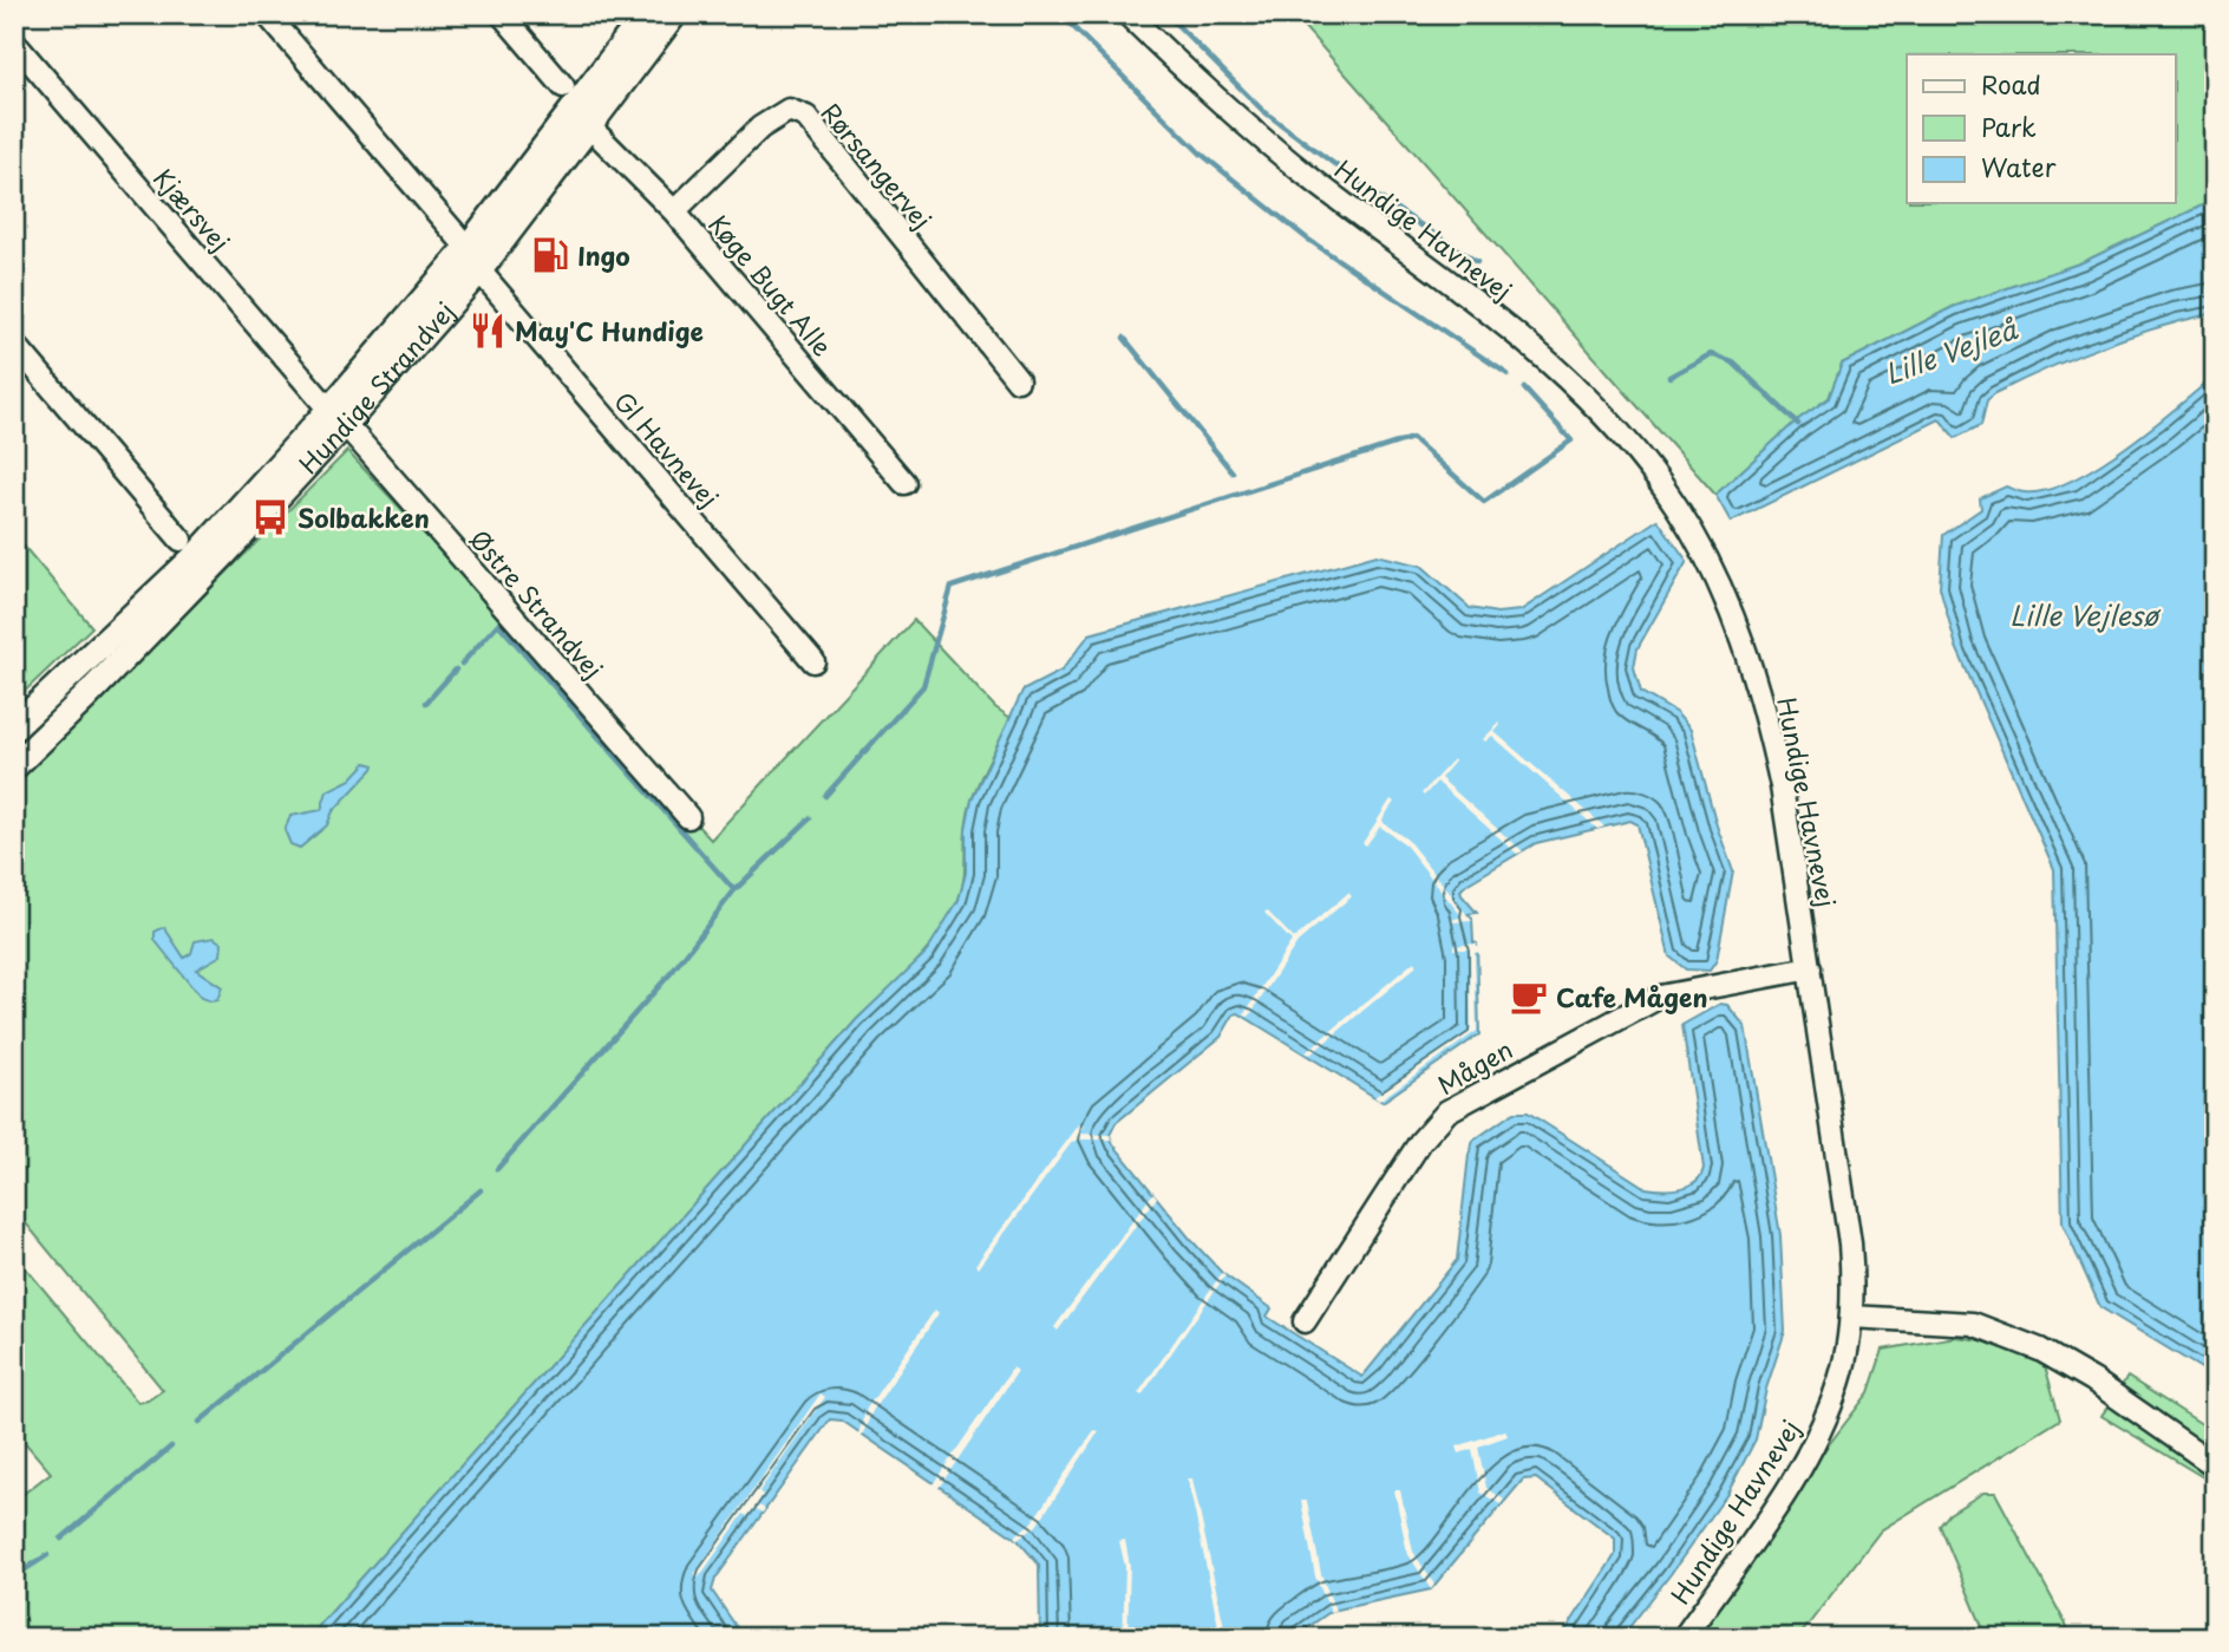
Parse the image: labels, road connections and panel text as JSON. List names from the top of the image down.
{
  "streets": {
    "main road": ["Hundige Strandvej"],
    "street": [
      "Rørsangervej",
      "Kjærsvej",
      "Hundige Havnevej",
      "Køge Bugt Alle",
      "Gl Havnevej",
      "Østre Strandvej",
      "Mågen"
    ]
  },
  "crossings": [
    ["Rørsangervej", "Køge Bugt Alle"],
    ["Kjærsvej", "Hundige Strandvej"],
    ["Kjærsvej", "Østre Strandvej"],
    ["Hundige Havnevej", "Mågen"],
    ["Køge Bugt Alle", "Hundige Strandvej"],
    ["Hundige Strandvej", "Gl Havnevej"],
    ["Hundige Strandvej", "Østre Strandvej"]
  ],
  "water": ["Lille Vejleå", "Lille Vejlesø"],
  "places": {
    "fuel station": ["Ingo"],
    "restaurant": ["May'C Hundige"],
    "bus stop": ["Solbakken"],
    "cafe": ["Cafe Mågen"]
  },
  "legend": ["Road", "Park", "Water"]
}
